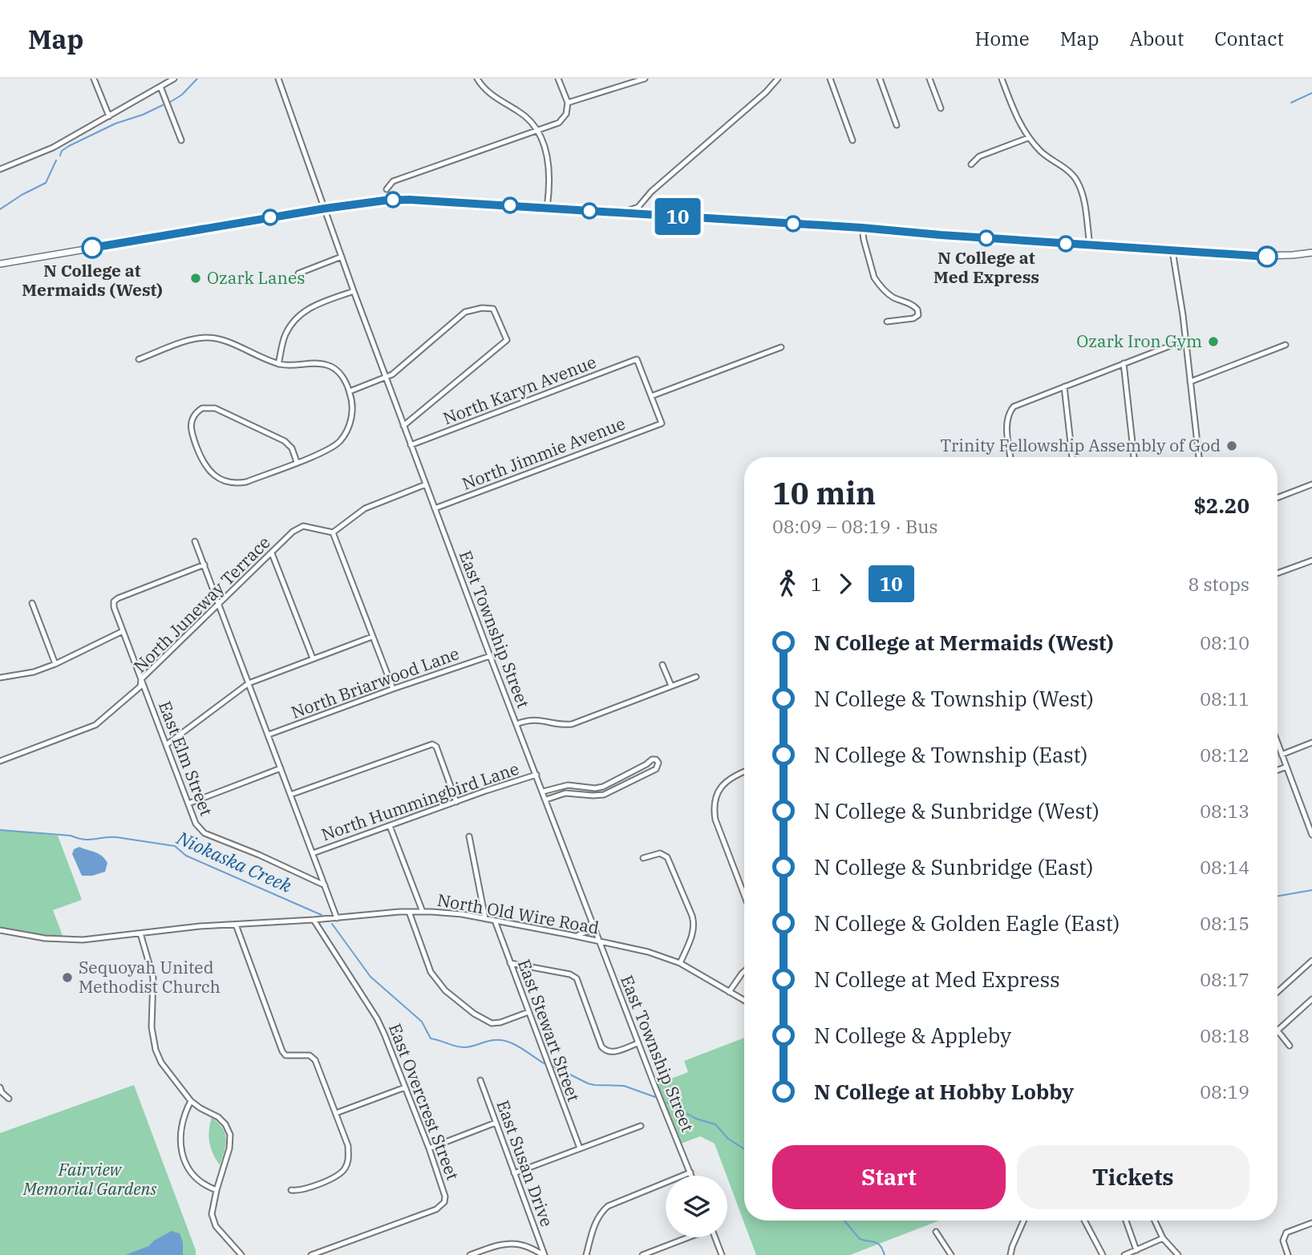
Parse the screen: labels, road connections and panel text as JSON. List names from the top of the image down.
{
  "streets": {
    "street": [
      "North Karyn Avenue",
      "North Jimmie Avenue",
      "North Juneway Terrace",
      "East Township Street",
      "North Briarwood Lane",
      "East Elm Street",
      "North Hummingbird Lane",
      "North Old Wire Road",
      "East Stewart Street",
      "East Overcrest Street",
      "East Susan Drive"
    ]
  },
  "crossings": [
    ["North Karyn Avenue", "North Jimmie Avenue"],
    ["North Karyn Avenue", "East Township Street"],
    ["North Jimmie Avenue", "East Township Street"],
    ["North Juneway Terrace", "East Elm Street"],
    ["East Township Street", "North Briarwood Lane"],
    ["East Township Street", "North Hummingbird Lane"],
    ["East Township Street", "North Old Wire Road"],
    ["North Old Wire Road", "East Stewart Street"],
    ["North Old Wire Road", "East Overcrest Street"]
  ],
  "water": ["Niokaska Creek"],
  "parks": ["Fairview Memorial Gardens"],
  "places": [
    "N College at Med Express",
    "N College at Mermaids (West)",
    "Ozark Lanes",
    "Ozark Iron Gym",
    "Trinity Fellowship Assembly of God",
    "Sequoyah United Methodist Church"
  ],
  "lines": ["bus line 10"],
  "page": {
    "header": "Map",
    "nav": [
      "Home",
      "Map",
      "About",
      "Contact"
    ],
    "on_map": "10",
    "heading": ["10 min", "08:09 – 08:19 · Bus", "$2.20"],
    "legs": ["1", "10", "8 stops"],
    "list": [
      {
        "name": "N College at Mermaids (West)",
        "value": "08:10"
      },
      {
        "name": "N College & Township (West)",
        "value": "08:11"
      },
      {
        "name": "N College & Township (East)",
        "value": "08:12"
      },
      {
        "name": "N College & Sunbridge (West)",
        "value": "08:13"
      },
      {
        "name": "N College & Sunbridge (East)",
        "value": "08:14"
      },
      {
        "name": "N College & Golden Eagle (East)",
        "value": "08:15"
      },
      {
        "name": "N College at Med Express",
        "value": "08:17"
      },
      {
        "name": "N College & Appleby",
        "value": "08:18"
      },
      {
        "name": "N College at Hobby Lobby",
        "value": "08:19"
      }
    ],
    "buttons": ["Start", "Tickets"]
  }
}
